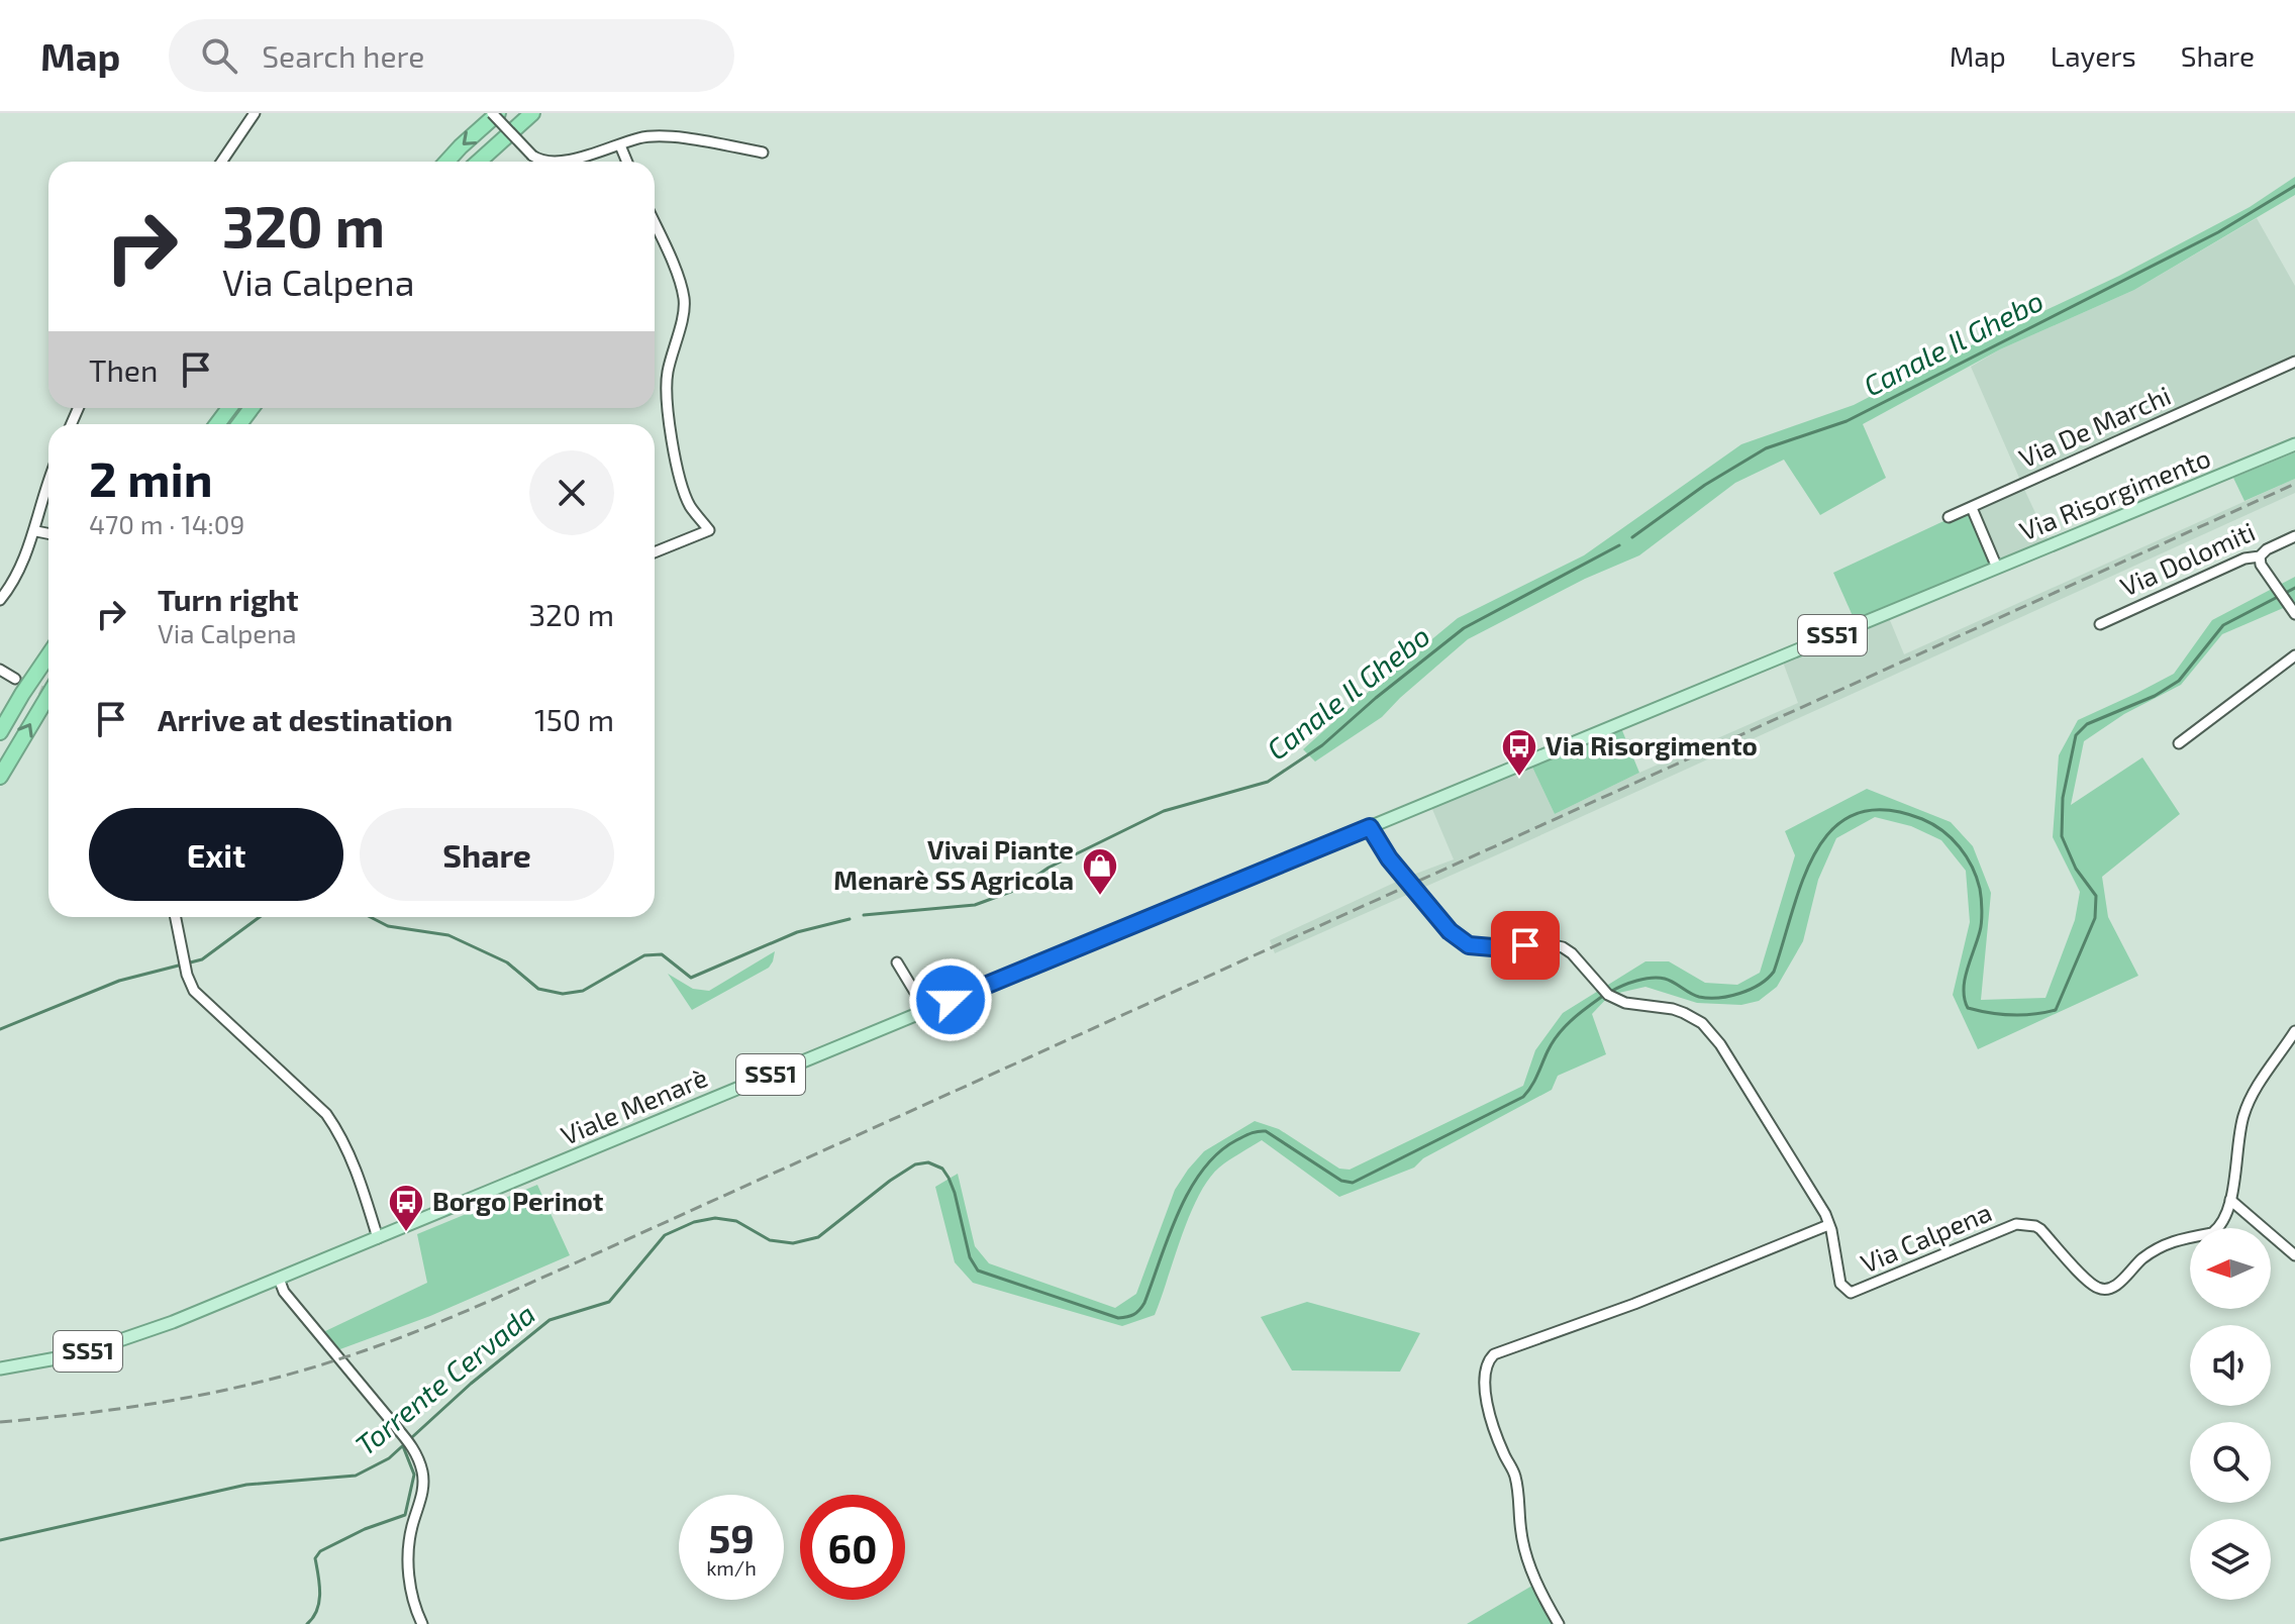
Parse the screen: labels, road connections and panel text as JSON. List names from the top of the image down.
{
  "streets": {
    "main road": ["Via Risorgimento", "SS51", "Viale Menarè"],
    "street": ["Via De Marchi", "Via Dolomiti", "Via Calpena"]
  },
  "crossings": [
    ["Via Risorgimento", "Viale Menarè"],
    ["Via Risorgimento", "Via Calpena"],
    ["Viale Menarè", "Via Calpena"]
  ],
  "water": ["Canale Il Ghebo", "Torrente Cervada"],
  "places": {
    "bus stop": ["Via Risorgimento", "Borgo Perinot"],
    "shop": ["Vivai Piante Menarè SS Agricola"]
  },
  "north": "left",
  "page": {
    "header": "Map",
    "search": "Search here",
    "nav": ["Map", "Layers", "Share"],
    "turn": ["320 m", "Via Calpena"],
    "then": "Then",
    "heading": ["2 min", "470 m · 14:09"],
    "list": [
      {
        "name": "Turn right",
        "note": "Via Calpena",
        "value": "320 m"
      },
      {
        "name": "Arrive at destination",
        "value": "150 m"
      }
    ],
    "buttons": ["Exit", "Share"],
    "speed": "59 km/h",
    "limit": "60"
  }
}
